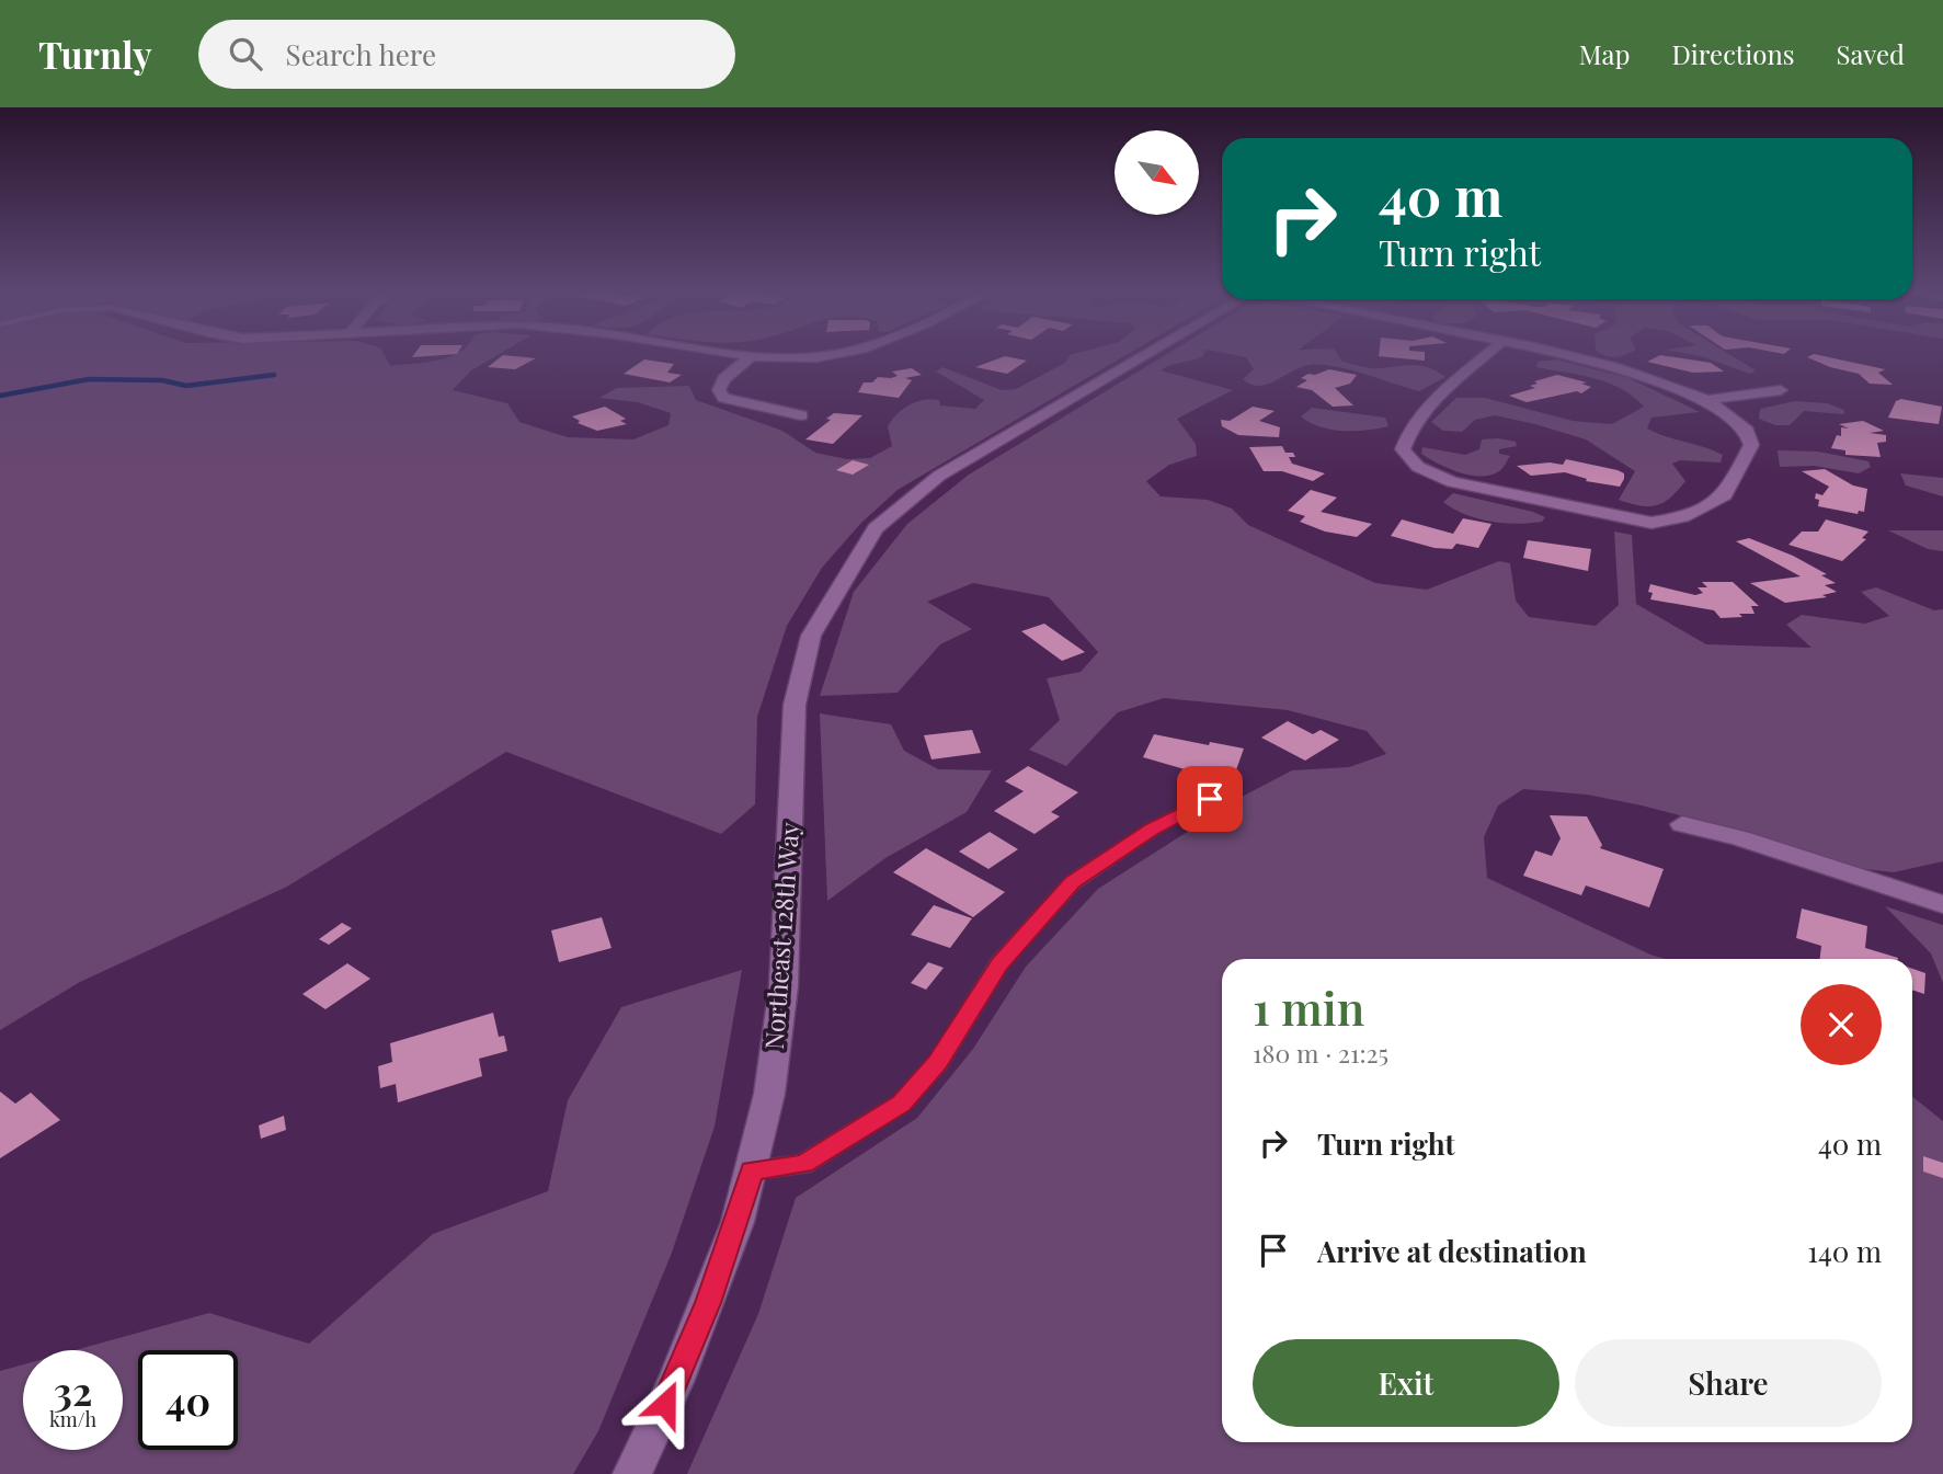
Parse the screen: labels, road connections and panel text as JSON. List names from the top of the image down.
{
  "streets": {
    "street": ["Northeast 128th Way"]
  },
  "north": "bottom right",
  "page": {
    "header": "Turnly",
    "search": "Search here",
    "nav": ["Map", "Directions", "Saved"],
    "turn": ["40 m", "Turn right"],
    "heading": ["1 min", "180 m · 21:25"],
    "list": [
      {
        "name": "Turn right",
        "value": "40 m"
      },
      {
        "name": "Arrive at destination",
        "value": "140 m"
      }
    ],
    "buttons": ["Exit", "Share"],
    "speed": "32 km/h",
    "limit": "40"
  }
}
